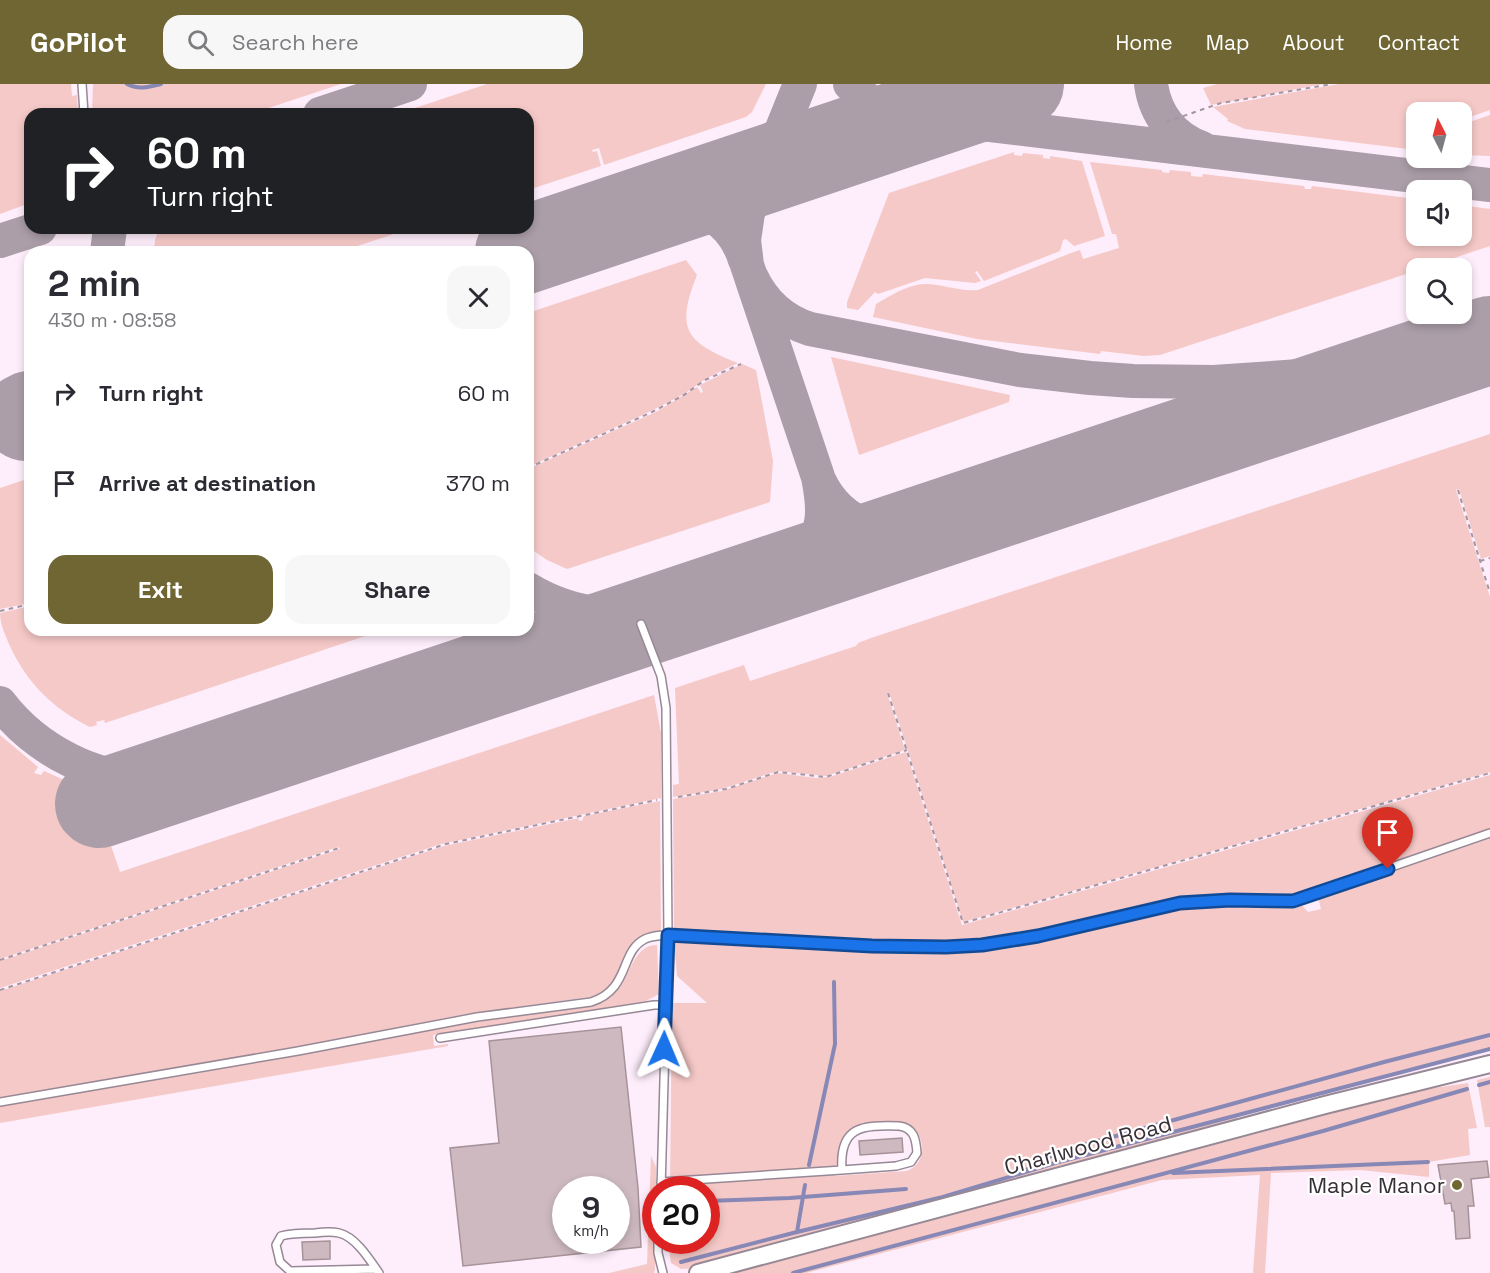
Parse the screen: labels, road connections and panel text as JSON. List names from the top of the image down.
{
  "streets": {
    "street": ["Charlwood Road"]
  },
  "places": ["Maple Manor"],
  "north": "top",
  "page": {
    "header": "GoPilot",
    "search": "Search here",
    "nav": [
      "Home",
      "Map",
      "About",
      "Contact"
    ],
    "turn": ["60 m", "Turn right"],
    "heading": ["2 min", "430 m · 08:58"],
    "list": [
      {
        "name": "Turn right",
        "value": "60 m"
      },
      {
        "name": "Arrive at destination",
        "value": "370 m"
      }
    ],
    "buttons": ["Exit", "Share"],
    "speed": "9 km/h",
    "limit": "20"
  }
}
